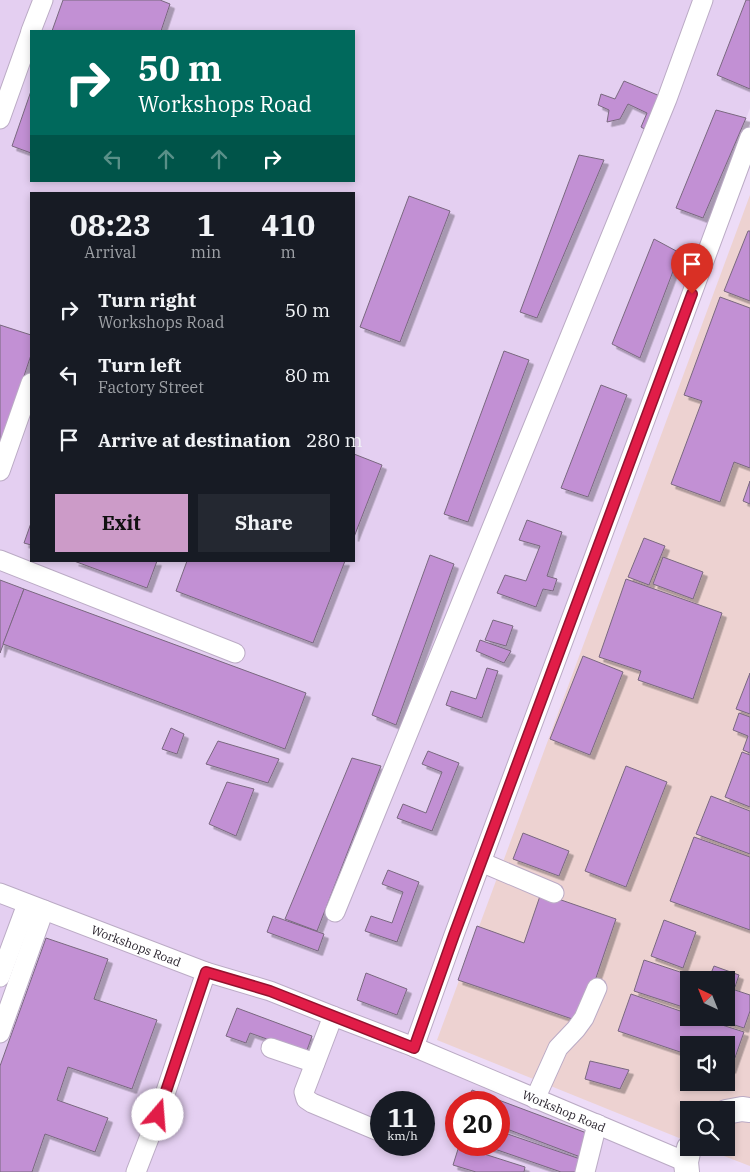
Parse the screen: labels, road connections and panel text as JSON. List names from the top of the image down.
{
  "streets": {
    "street": ["Workshops Road", "Workshop Road"]
  },
  "crossings": [
    ["Workshops Road", "Workshop Road"]
  ],
  "north": "top left",
  "page": {
    "turn": ["50 m", "Workshops Road"],
    "eta": [
      "08:23",
      "Arrival",
      "1",
      "min",
      "410",
      "m"
    ],
    "list": [
      {
        "name": "Turn right",
        "note": "Workshops Road",
        "value": "50 m"
      },
      {
        "name": "Turn left",
        "note": "Factory Street",
        "value": "80 m"
      },
      {
        "name": "Arrive at destination",
        "value": "280 m"
      }
    ],
    "buttons": ["Exit", "Share"],
    "speed": "11 km/h",
    "limit": "20"
  }
}
